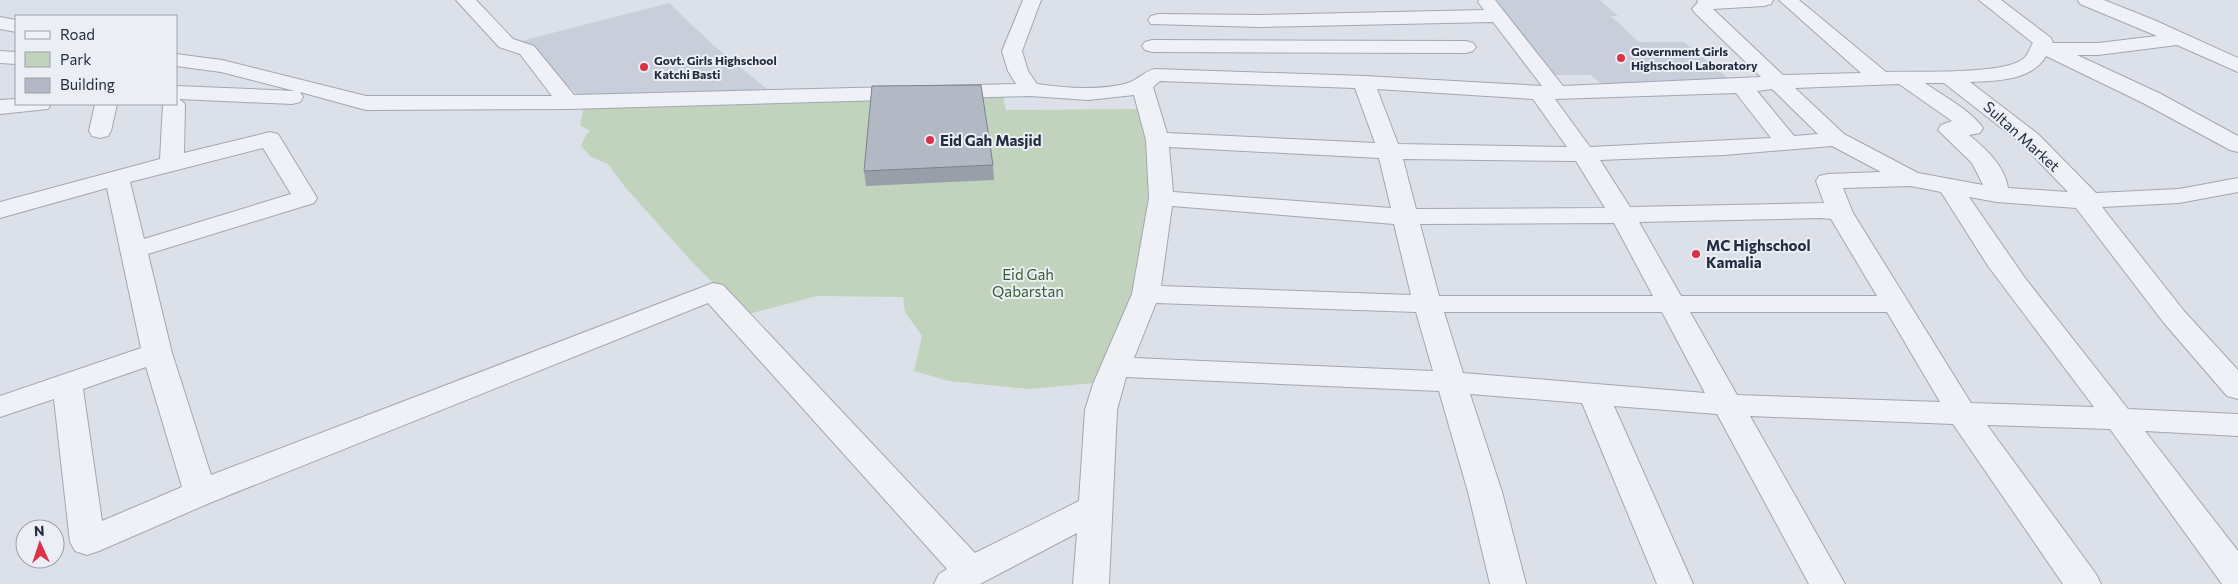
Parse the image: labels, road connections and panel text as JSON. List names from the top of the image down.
{
  "streets": {
    "street": ["Sultan Market"]
  },
  "parks": ["Eid Gah Qabarstan"],
  "places": [
    "Government Girls Highschool Laboratory",
    "Govt. Girls Highschool Katchi Basti",
    "Eid Gah Masjid",
    "MC Highschool Kamalia"
  ],
  "legend": ["Road", "Park", "Building"],
  "north": "top"
}
